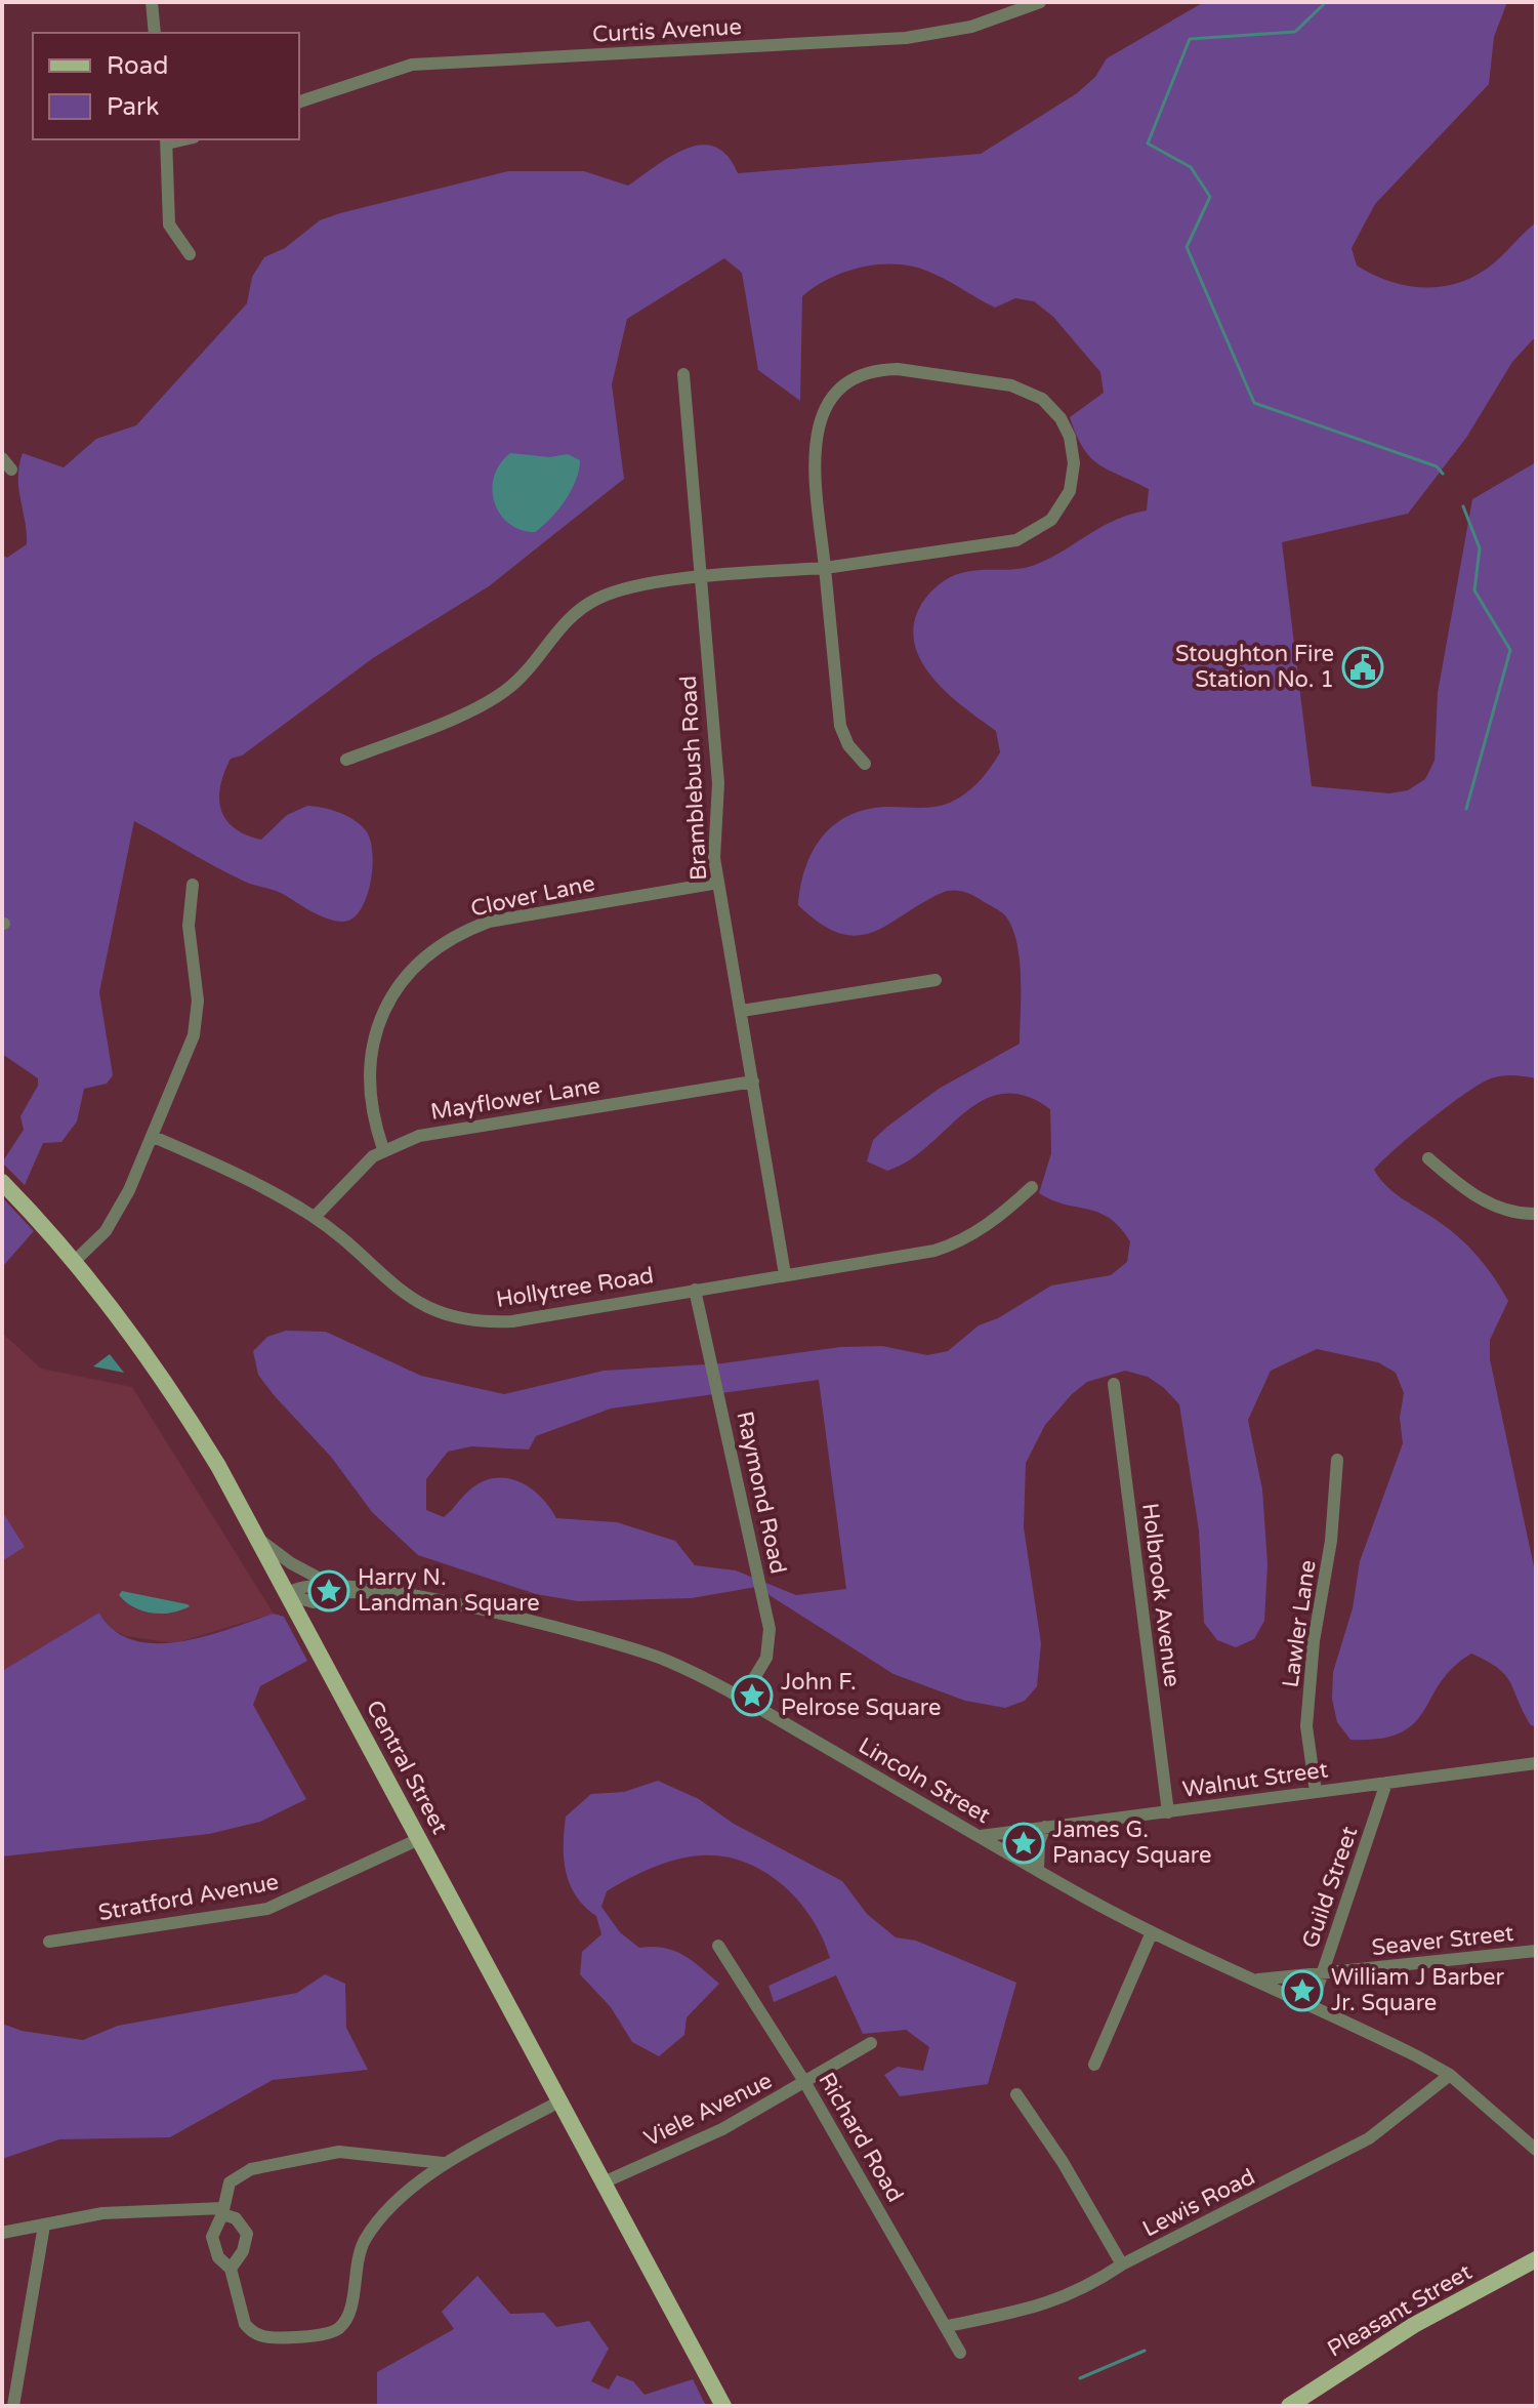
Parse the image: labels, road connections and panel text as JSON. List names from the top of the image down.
{
  "streets": {
    "main road": ["Central Street", "Pleasant Street"],
    "street": [
      "Curtis Avenue",
      "Bramblebush Road",
      "Clover Lane",
      "Mayflower Lane",
      "Hollytree Road",
      "Raymond Road",
      "Holbrook Avenue",
      "Lawler Lane",
      "Walnut Street",
      "Lincoln Street",
      "Guild Street",
      "Stratford Avenue",
      "Seaver Street",
      "Viele Avenue",
      "Richard Road",
      "Lewis Road"
    ]
  },
  "crossings": [
    ["Bramblebush Road", "Clover Lane"],
    ["Bramblebush Road", "Mayflower Lane"],
    ["Bramblebush Road", "Hollytree Road"],
    ["Clover Lane", "Mayflower Lane"],
    ["Mayflower Lane", "Hollytree Road"],
    ["Hollytree Road", "Raymond Road"],
    ["Raymond Road", "Lincoln Street"],
    ["Holbrook Avenue", "Walnut Street"],
    ["Lawler Lane", "Walnut Street"],
    ["Central Street", "Lincoln Street"],
    ["Central Street", "Stratford Avenue"],
    ["Central Street", "Viele Avenue"],
    ["Walnut Street", "Lincoln Street"],
    ["Walnut Street", "Guild Street"],
    ["Lincoln Street", "Guild Street"],
    ["Lincoln Street", "Seaver Street"],
    ["Lincoln Street", "Lewis Road"],
    ["Guild Street", "Seaver Street"],
    ["Viele Avenue", "Richard Road"],
    ["Richard Road", "Lewis Road"]
  ],
  "places": {
    "public building": ["Stoughton Fire Station No. 1"],
    "place": [
      "Harry N. Landman Square",
      "John F. Pelrose Square",
      "James G. Panacy Square",
      "William J Barber Jr. Square"
    ]
  },
  "legend": ["Road", "Park"]
}
